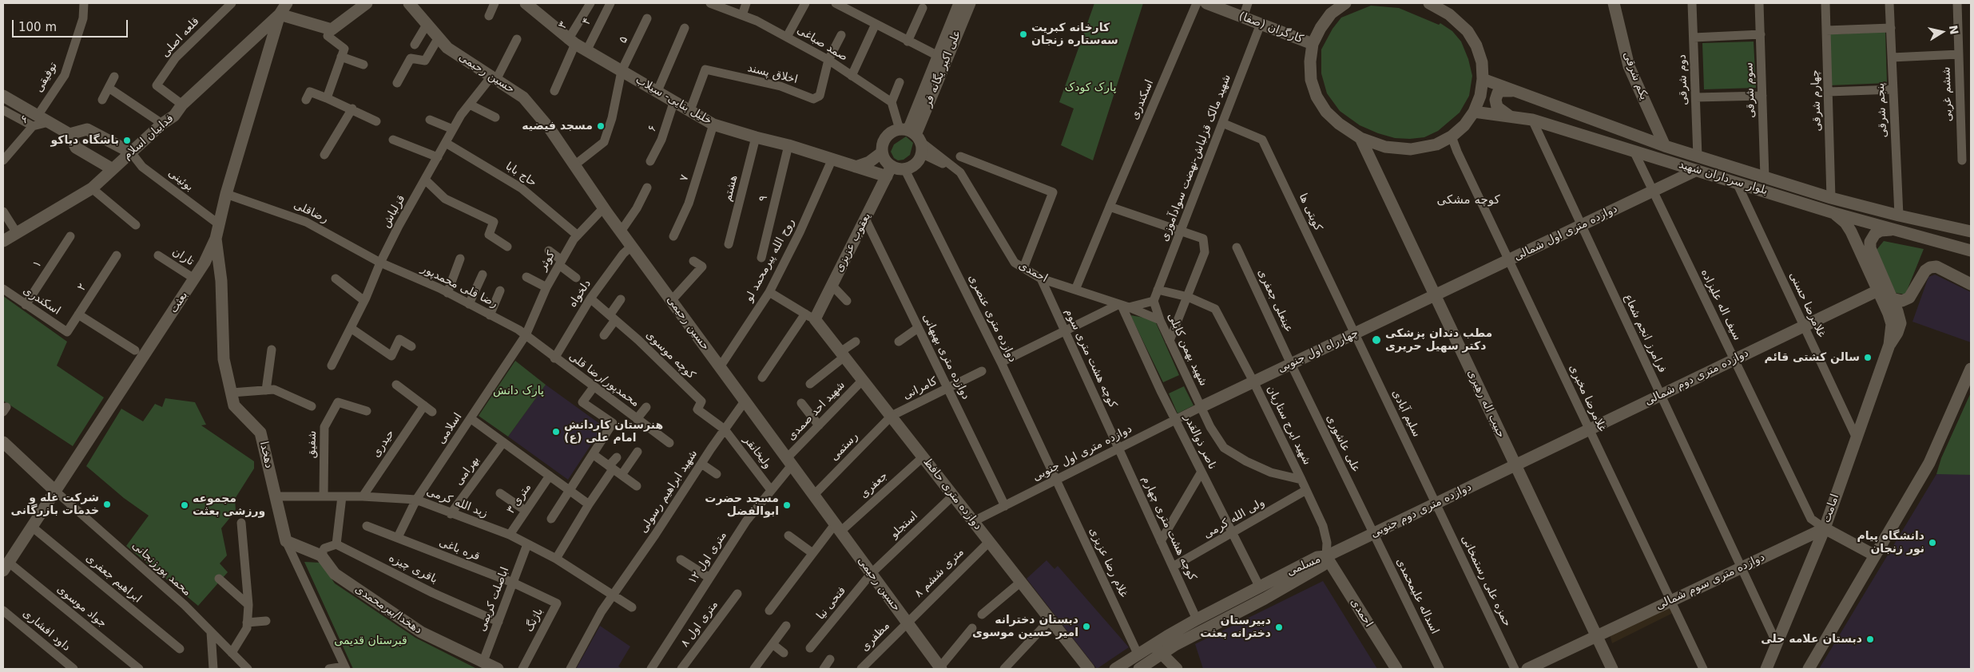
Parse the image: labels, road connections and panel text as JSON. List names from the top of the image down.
{
  "streets": {
    "main road": [
      "کارگران (صفا)",
      "علی اکبر یگانه فر",
      "حسین رحیمی",
      "یکم شرقی",
      "خلیل بنایی- سیلاب",
      "فداییان اسلام",
      "بلوار سرداران شهید",
      "دوازده متری اول شمالی",
      "یعقوب عزیزی",
      "احمدی",
      "بعثت",
      "چهارراه اول جنوبی",
      "دوازده متری دوم شمالی",
      "حبیب اله رهبری",
      "دهخدا",
      "دوازده متری حافظ",
      "امامت",
      "دوازده متری دوم جنوبی",
      "مسلمی",
      "دوازده متری سوم شمالی",
      "دهخدا/پیرمحمدی"
    ],
    "street": [
      "۴",
      "۳",
      "قلعه اصلی",
      "۵",
      "صمد صباغی",
      "اخلاق پسند",
      "توفیقی",
      "دوم شرقی",
      "سوم شرقی",
      "ششم غربی",
      "اسکندری",
      "چهارم شرقی",
      "پنجم شرقی",
      "۶",
      "شهید مالک قزلباش-نهضت سوادآموزی",
      "حاج بابا",
      "۷",
      "بوئینی",
      "هشتم",
      "۹",
      "قزلباش",
      "رضاقلی",
      "کویتی ها",
      "تاران",
      "روح الله پیرمحمد لو",
      "کوثر",
      "۱",
      "رضا قلی محمدپور",
      "۲",
      "دلخواه",
      "عینعلی جعفری",
      "سیف اله علیزاده",
      "غلامرضا حسنی",
      "دوازده متری عنصری",
      "فرامرز انجم شعاع",
      "شهید بهمن کابلی",
      "کوچه موسوی",
      "دوازده متری بهبهانی",
      "کوچه هشت متری سوم",
      "محمدپور/رضا قلی",
      "کامرانی",
      "غلامرضا مخبری",
      "شهید احد صمدی",
      "سلیم آبادی",
      "شهید ایرج ستاریان",
      "اسلامی",
      "ناصر ذوالقدر",
      "حیدری",
      "علی عاشوری",
      "شفیق",
      "رستمی",
      "ولیخانقر",
      "دوازده متری اول جنوبی",
      "بهرامی",
      "جعفری",
      "شهید ابراهیم رسولی",
      "۳ متری",
      "زید الله کرمی",
      "ولی الله کرمی",
      "استجلو",
      "کوچه هشت متری چهارم",
      "قره باغی",
      "۱۲ متری اول",
      "غلام رضا عزیزی",
      "محمد پورزنجانی",
      "باقری چیزه",
      "۸ متری ششم",
      "ابراهیم جعفری",
      "حمزه علی رستمخانی",
      "اسداله علیمحمدی",
      "اباصلت کریمی",
      "فتحی نیا",
      "جواد موسوی",
      "باژنگ",
      "۸ متری اول",
      "داود افشاری",
      "مظفری"
    ]
  },
  "crossings": [
    ["۴", "خلیل بنایی- سیلاب"],
    ["۳", "خلیل بنایی- سیلاب"],
    ["کارگران (صفا)", "شهید مالک قزلباش-نهضت سوادآموزی"],
    ["قلعه اصلی", "فداییان اسلام"],
    ["۵", "حسین رحیمی"],
    ["۵", "خلیل بنایی- سیلاب"],
    ["صمد صباغی", "اخلاق پسند"],
    ["علی اکبر یگانه فر", "خلیل بنایی- سیلاب"],
    ["علی اکبر یگانه فر", "یعقوب عزیزی"],
    ["علی اکبر یگانه فر", "احمدی"],
    ["علی اکبر یگانه فر", "دوازده متری عنصری"],
    ["حسین رحیمی", "قزلباش"],
    ["حسین رحیمی", "روح الله پیرمحمد لو"],
    ["حسین رحیمی", "کوثر"],
    ["حسین رحیمی", "دلخواه"],
    ["حسین رحیمی", "شهید احد صمدی"],
    ["حسین رحیمی", "رستمی"],
    ["حسین رحیمی", "جعفری"],
    ["حسین رحیمی", "شهید ابراهیم رسولی"],
    ["حسین رحیمی", "استجلو"],
    ["حسین رحیمی", "۱۲ متری اول"],
    ["حسین رحیمی", "۸ متری ششم"],
    ["حسین رحیمی", "فتحی نیا"],
    ["حسین رحیمی", "مظفری"],
    ["اخلاق پسند", "خلیل بنایی- سیلاب"],
    ["یکم شرقی", "بلوار سرداران شهید"],
    ["توفیقی", "۶"],
    ["دوم شرقی", "بلوار سرداران شهید"],
    ["سوم شرقی", "بلوار سرداران شهید"],
    ["اسکندری", "۱"],
    ["اسکندری", "احمدی"],
    ["اسکندری", "۲"],
    ["خلیل بنایی- سیلاب", "۶"],
    ["خلیل بنایی- سیلاب", "۷"],
    ["خلیل بنایی- سیلاب", "هشتم"],
    ["خلیل بنایی- سیلاب", "۹"],
    ["خلیل بنایی- سیلاب", "یعقوب عزیزی"],
    ["خلیل بنایی- سیلاب", "روح الله پیرمحمد لو"],
    ["خلیل بنایی- سیلاب", "احمدی"],
    ["خلیل بنایی- سیلاب", "دوازده متری عنصری"],
    ["چهارم شرقی", "بلوار سرداران شهید"],
    ["پنجم شرقی", "بلوار سرداران شهید"],
    ["فداییان اسلام", "بوئینی"],
    ["فداییان اسلام", "بعثت"],
    ["شهید مالک قزلباش-نهضت سوادآموزی", "کویتی ها"],
    ["شهید مالک قزلباش-نهضت سوادآموزی", "شهید بهمن کابلی"],
    ["شهید مالک قزلباش-نهضت سوادآموزی", "شهید ایرج ستاریان"],
    ["حاج بابا", "قزلباش"],
    ["حاج بابا", "کوثر"],
    ["بلوار سرداران شهید", "دوازده متری اول شمالی"],
    ["بلوار سرداران شهید", "سیف اله علیزاده"],
    ["بلوار سرداران شهید", "غلامرضا حسنی"],
    ["بلوار سرداران شهید", "فرامرز انجم شعاع"],
    ["بوئینی", "بعثت"],
    ["قزلباش", "رضاقلی"],
    ["قزلباش", "رضا قلی محمدپور"],
    ["رضاقلی", "رضا قلی محمدپور"],
    ["رضاقلی", "بعثت"],
    ["کویتی ها", "چهارراه اول جنوبی"],
    ["کویتی ها", "سلیم آبادی"],
    ["دوازده متری اول شمالی", "سیف اله علیزاده"],
    ["دوازده متری اول شمالی", "فرامرز انجم شعاع"],
    ["دوازده متری اول شمالی", "چهارراه اول جنوبی"],
    ["دوازده متری اول شمالی", "غلامرضا مخبری"],
    ["دوازده متری اول شمالی", "حبیب اله رهبری"],
    ["یعقوب عزیزی", "احمدی"],
    ["یعقوب عزیزی", "دوازده متری عنصری"],
    ["یعقوب عزیزی", "دوازده متری بهبهانی"],
    ["یعقوب عزیزی", "دوازده متری حافظ"],
    ["تاران", "بعثت"],
    ["کوثر", "رضا قلی محمدپور"],
    ["کوثر", "محمدپور/رضا قلی"],
    ["کوثر", "اسلامی"],
    ["احمدی", "دوازده متری عنصری"],
    ["احمدی", "شهید بهمن کابلی"],
    ["احمدی", "کوچه هشت متری سوم"],
    ["احمدی", "شهید ایرج ستاریان"],
    ["احمدی", "ناصر ذوالقدر"],
    ["احمدی", "دوازده متری دوم جنوبی"],
    ["احمدی", "مسلمی"],
    ["رضا قلی محمدپور", "محمدپور/رضا قلی"],
    ["رضا قلی محمدپور", "اسلامی"],
    ["دلخواه", "کوچه موسوی"],
    ["دلخواه", "محمدپور/رضا قلی"],
    ["عینعلی جعفری", "چهارراه اول جنوبی"],
    ["عینعلی جعفری", "علی عاشوری"],
    ["بعثت", "دهخدا"],
    ["بعثت", "محمد پورزنجانی"],
    ["بعثت", "ابراهیم جعفری"],
    ["بعثت", "جواد موسوی"],
    ["سیف اله علیزاده", "دوازده متری دوم شمالی"],
    ["سیف اله علیزاده", "امامت"],
    ["سیف اله علیزاده", "دوازده متری سوم شمالی"],
    ["غلامرضا حسنی", "دوازده متری دوم شمالی"],
    ["غلامرضا حسنی", "امامت"],
    ["دوازده متری عنصری", "دوازده متری اول جنوبی"],
    ["دوازده متری عنصری", "غلام رضا عزیزی"],
    ["فرامرز انجم شعاع", "دوازده متری دوم شمالی"],
    ["فرامرز انجم شعاع", "امامت"],
    ["فرامرز انجم شعاع", "دوازده متری سوم شمالی"],
    ["شهید بهمن کابلی", "چهارراه اول جنوبی"],
    ["شهید بهمن کابلی", "شهید ایرج ستاریان"],
    ["شهید بهمن کابلی", "دوازده متری اول جنوبی"],
    ["چهارراه اول جنوبی", "حبیب اله رهبری"],
    ["چهارراه اول جنوبی", "سلیم آبادی"],
    ["چهارراه اول جنوبی", "شهید ایرج ستاریان"],
    ["چهارراه اول جنوبی", "علی عاشوری"],
    ["چهارراه اول جنوبی", "دوازده متری اول جنوبی"],
    ["کوچه موسوی", "ولیخانقر"],
    ["کوچه موسوی", "شهید ابراهیم رسولی"],
    ["دوازده متری بهبهانی", "کامرانی"],
    ["دوازده متری بهبهانی", "دوازده متری اول جنوبی"],
    ["کوچه هشت متری سوم", "دوازده متری اول جنوبی"],
    ["کوچه هشت متری سوم", "کوچه هشت متری چهارم"],
    ["دوازده متری دوم شمالی", "غلامرضا مخبری"],
    ["دوازده متری دوم شمالی", "حبیب اله رهبری"],
    ["دوازده متری دوم شمالی", "دوازده متری دوم جنوبی"],
    ["محمدپور/رضا قلی", "اسلامی"],
    ["کامرانی", "رستمی"],
    ["کامرانی", "دوازده متری حافظ"],
    ["غلامرضا مخبری", "دوازده متری سوم شمالی"],
    ["حبیب اله رهبری", "دوازده متری دوم جنوبی"],
    ["حبیب اله رهبری", "دوازده متری سوم شمالی"],
    ["شهید احد صمدی", "دوازده متری حافظ"],
    ["شهید احد صمدی", "۱۲ متری اول"],
    ["سلیم آبادی", "دوازده متری دوم جنوبی"],
    ["سلیم آبادی", "حمزه علی رستمخانی"],
    ["شهید ایرج ستاریان", "دوازده متری دوم جنوبی"],
    ["شهید ایرج ستاریان", "ولی الله کرمی"],
    ["شهید ایرج ستاریان", "مسلمی"],
    ["اسلامی", "زید الله کرمی"],
    ["اسلامی", "قره باغی"],
    ["ناصر ذوالقدر", "دوازده متری اول جنوبی"],
    ["ناصر ذوالقدر", "ولی الله کرمی"],
    ["ناصر ذوالقدر", "مسلمی"],
    ["حیدری", "زید الله کرمی"],
    ["علی عاشوری", "دوازده متری دوم جنوبی"],
    ["علی عاشوری", "اسداله علیمحمدی"],
    ["شفیق", "زید الله کرمی"],
    ["رستمی", "دوازده متری حافظ"],
    ["ولیخانقر", "شهید ابراهیم رسولی"],
    ["ولیخانقر", "۱۲ متری اول"],
    ["دوازده متری اول جنوبی", "دوازده متری حافظ"],
    ["دوازده متری اول جنوبی", "کوچه هشت متری چهارم"],
    ["دوازده متری اول جنوبی", "غلام رضا عزیزی"],
    ["دهخدا", "زید الله کرمی"],
    ["بهرامی", "زید الله کرمی"],
    ["جعفری", "دوازده متری حافظ"],
    ["شهید ابراهیم رسولی", "زید الله کرمی"],
    ["دوازده متری حافظ", "استجلو"],
    ["دوازده متری حافظ", "۸ متری ششم"],
    ["۳ متری", "زید الله کرمی"],
    ["زید الله کرمی", "اباصلت کریمی"],
    ["امامت", "دوازده متری سوم شمالی"],
    ["دوازده متری دوم جنوبی", "مسلمی"],
    ["دوازده متری دوم جنوبی", "حمزه علی رستمخانی"],
    ["دوازده متری دوم جنوبی", "اسداله علیمحمدی"],
    ["ولی الله کرمی", "کوچه هشت متری چهارم"],
    ["استجلو", "فتحی نیا"],
    ["کوچه هشت متری چهارم", "مسلمی"],
    ["قره باغی", "اباصلت کریمی"],
    ["قره باغی", "باژنگ"],
    ["باقری چیزه", "اباصلت کریمی"],
    ["۸ متری ششم", "مظفری"],
    ["اباصلت کریمی", "دهخدا/پیرمحمدی"],
    ["اباصلت کریمی", "باژنگ"]
  ],
  "districts": ["کوچه مشکی"],
  "parks": ["پارک کودک", "پارک دانش", "قبرستان قدیمى"],
  "places": [
    "کارخانه کبریت سه‌ستاره زنجان",
    "مسجد فیضیه",
    "باشگاه دیاکو",
    "مطب دندان پزشکی دکتر سهیل حریری",
    "سالن کشتی قائم",
    "هنرستان کاردانش امام علی (ع)",
    "شرکت غله و خدمات بازرگانی",
    "مجموعه ورزشی بعثت",
    "مسجد حضرت ابوالفضل",
    "دانشگاه پیام نور زنجان",
    "دبستان دخترانه امیر حسین موسوی",
    "دبیرستان دخترانه بعثت",
    "دبستان علامه حلی"
  ],
  "scale_bar": "100 m",
  "north": "right"
}
